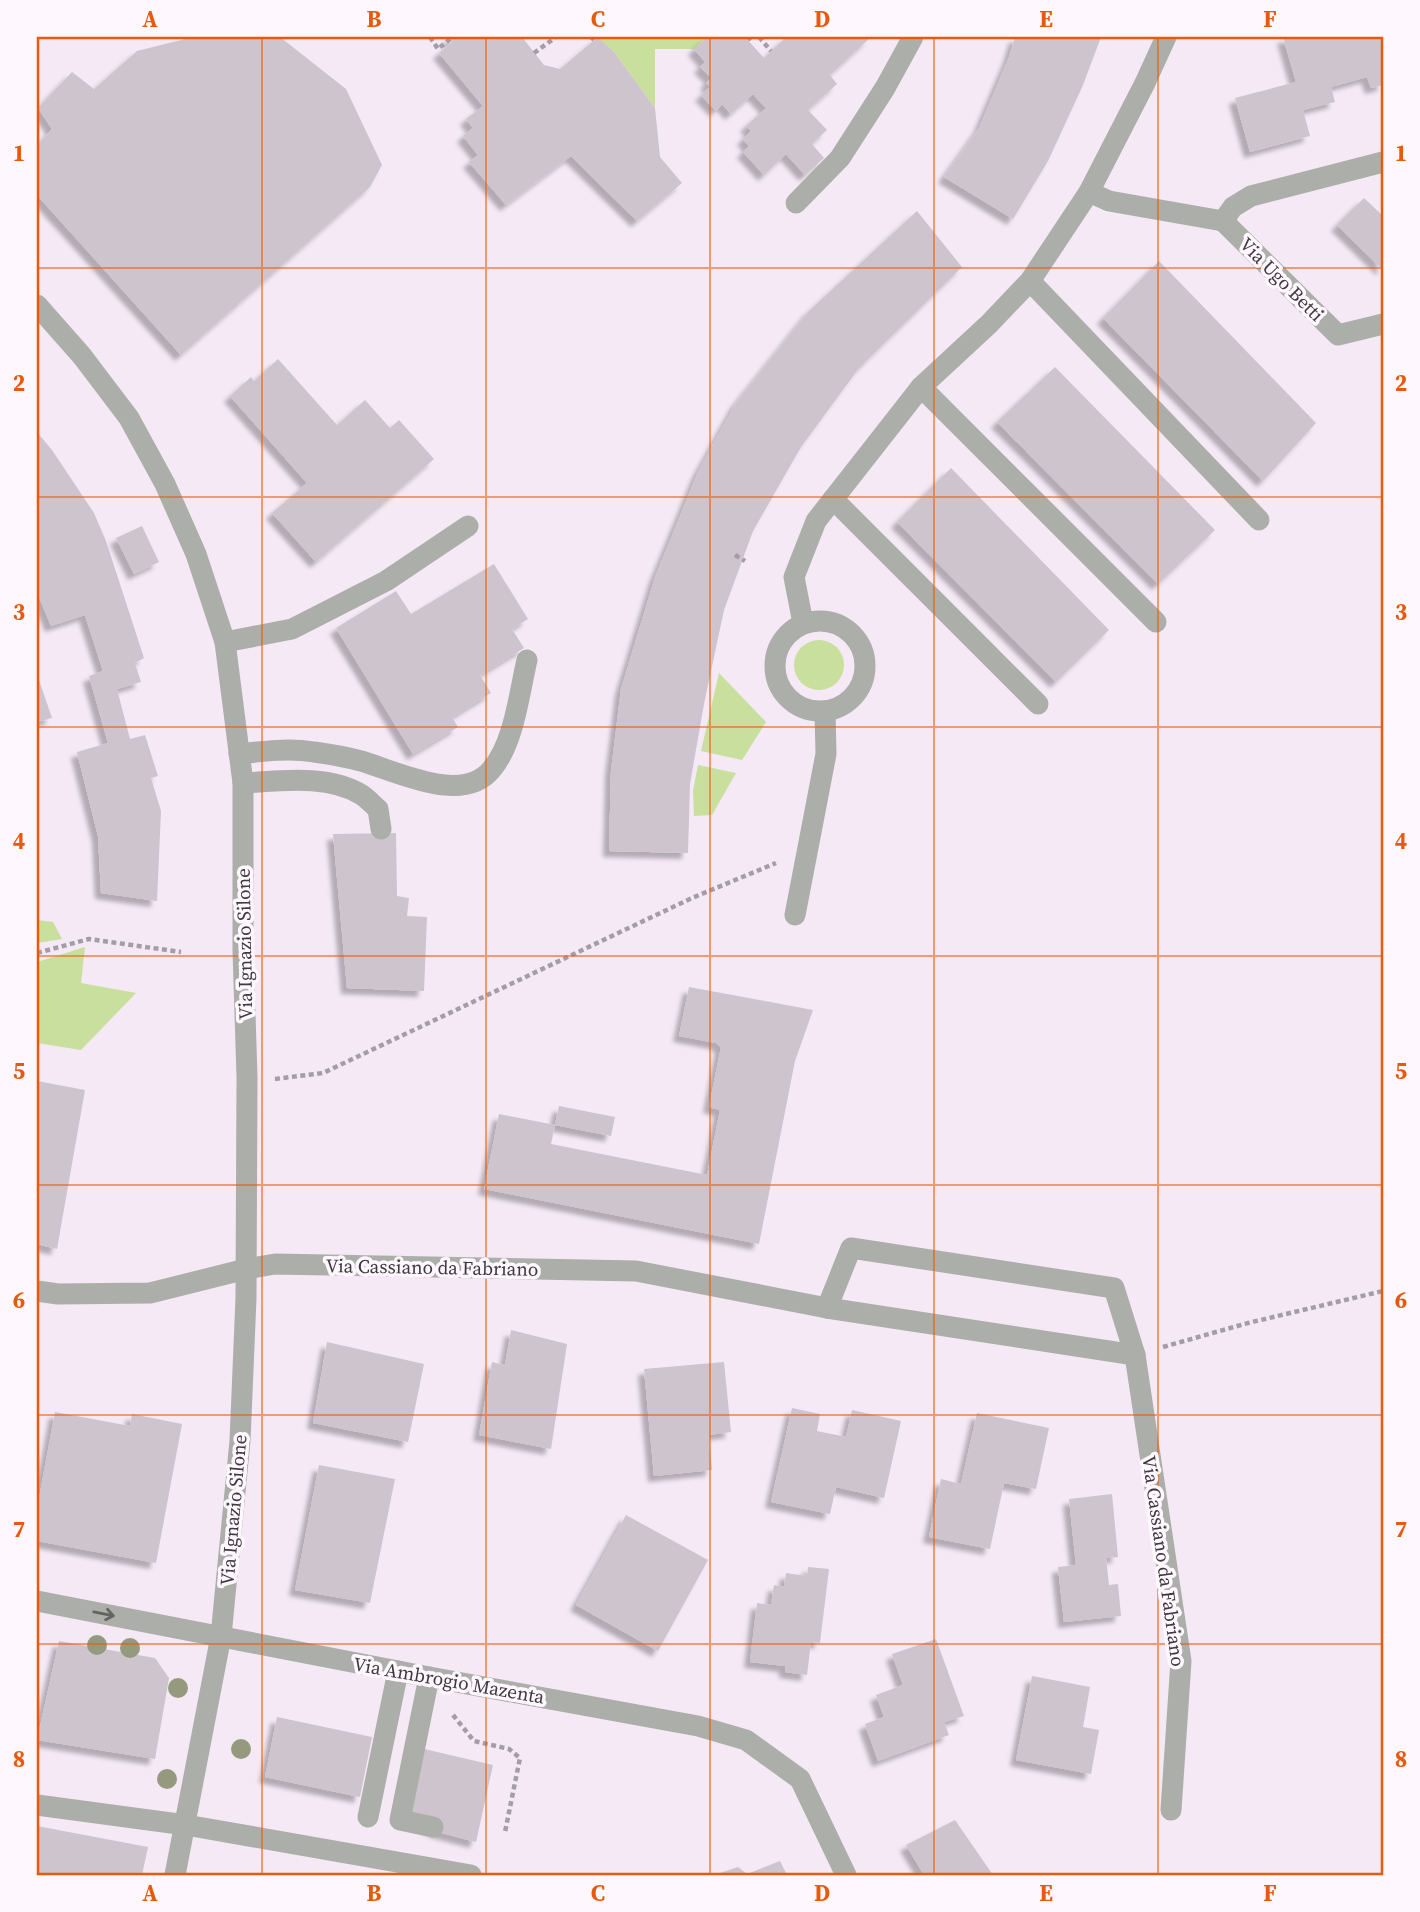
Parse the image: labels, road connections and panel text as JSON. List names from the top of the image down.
{
  "streets": {
    "street": [
      "Via Ugo Betti",
      "Via Ignazio Silone",
      "Via Cassiano da Fabriano",
      "Via Ambrogio Mazenta"
    ]
  },
  "crossings": [
    ["Via Ignazio Silone", "Via Cassiano da Fabriano"],
    ["Via Ignazio Silone", "Via Ambrogio Mazenta"]
  ],
  "grid": {
    "columns": [
      "A",
      "B",
      "C",
      "D",
      "E",
      "F"
    ],
    "rows": [
      "1",
      "2",
      "3",
      "4",
      "5",
      "6",
      "7",
      "8"
    ]
  }
}
